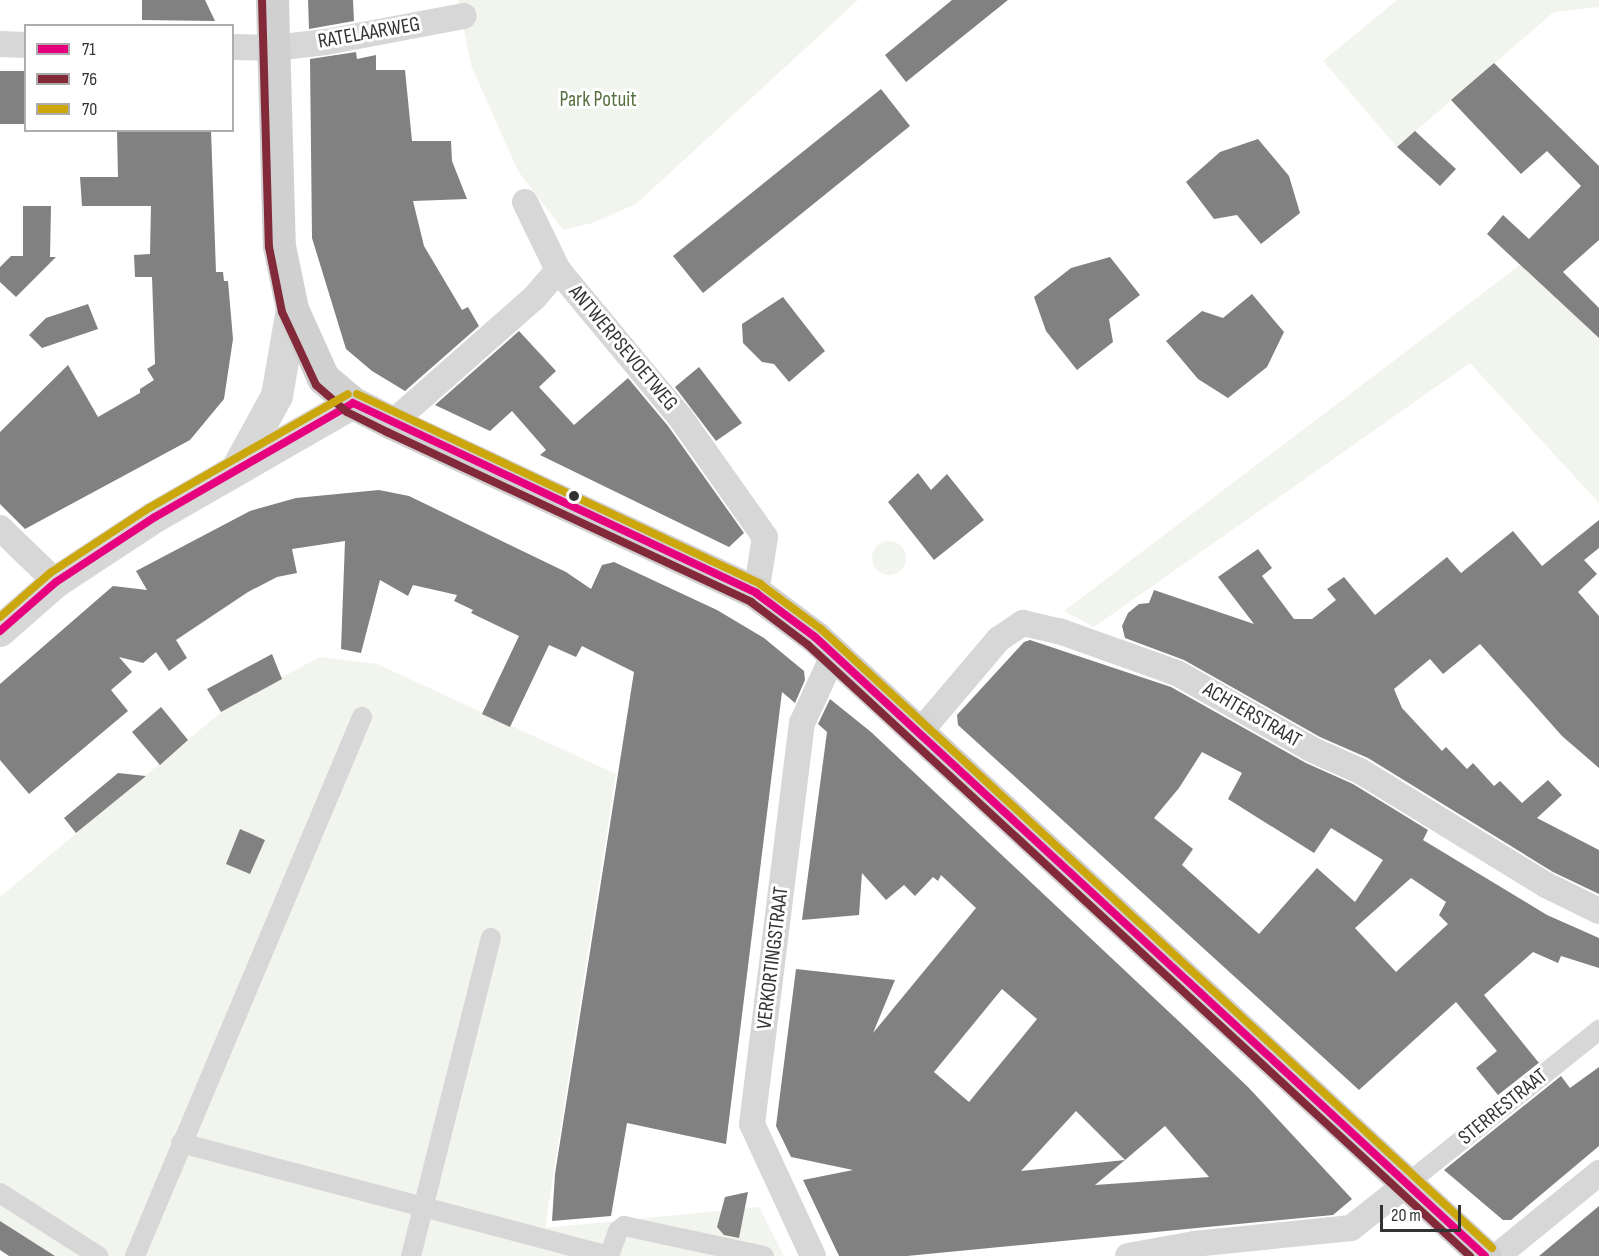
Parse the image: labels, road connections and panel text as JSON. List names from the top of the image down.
{
  "streets": {
    "street": [
      "RATELAARWEG",
      "ANTWERPSEVOETWEG",
      "ACHTERSTRAAT",
      "VERKORTINGSTRAAT",
      "STERRESTRAAT"
    ]
  },
  "parks": ["Park Potuit"],
  "lines": ["transit line 76", "transit line 70", "transit line 71"],
  "legend": ["71", "76", "70"],
  "scale_bar": "20 m"
}
